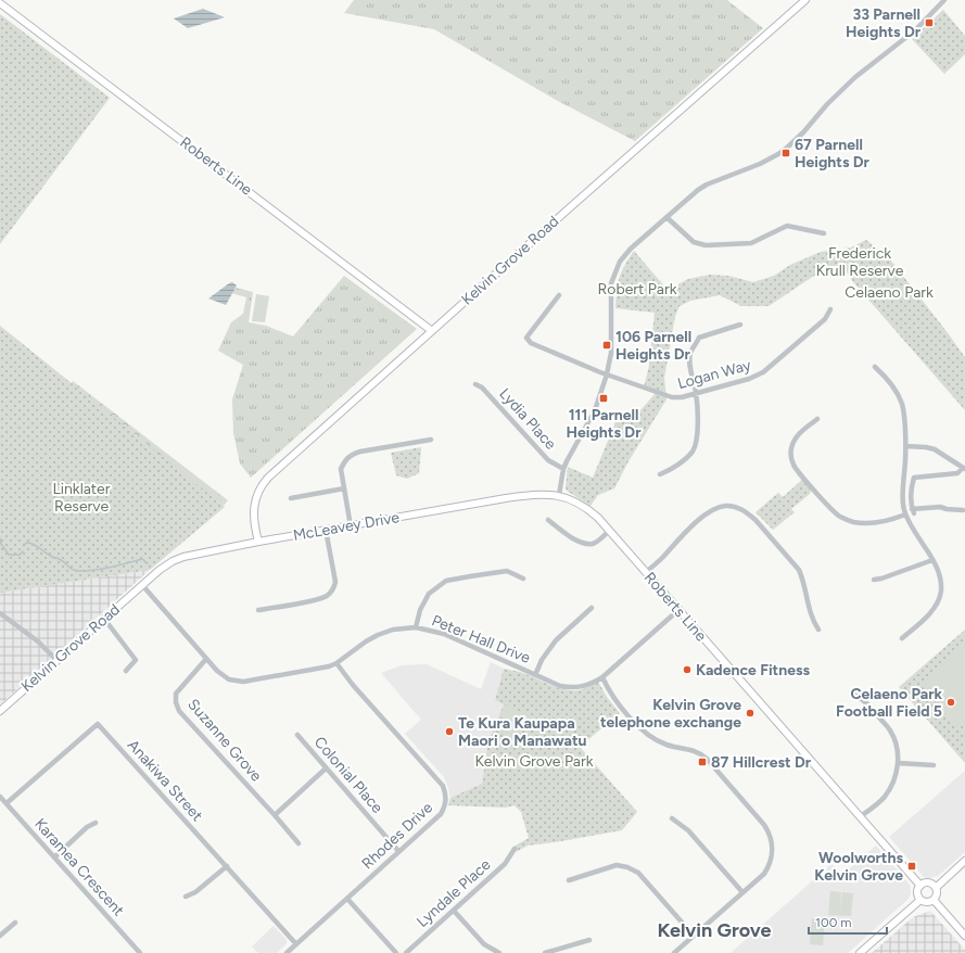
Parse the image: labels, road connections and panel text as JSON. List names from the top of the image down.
{
  "streets": {
    "street": [
      "Roberts Line",
      "Kelvin Grove Road",
      "Logan Way",
      "Lydia Place",
      "McLeavey Drive",
      "Peter Hall Drive",
      "Suzanne Grove",
      "Colonial Place",
      "Anakiwa Street",
      "Rhodes Drive",
      "Karamea Crescent",
      "Lyndale Place"
    ]
  },
  "crossings": [
    ["Roberts Line", "Kelvin Grove Road"],
    ["Roberts Line", "McLeavey Drive"],
    ["Roberts Line", "Peter Hall Drive"],
    ["Kelvin Grove Road", "McLeavey Drive"],
    ["Kelvin Grove Road", "Peter Hall Drive"],
    ["McLeavey Drive", "Peter Hall Drive"],
    ["Peter Hall Drive", "Suzanne Grove"],
    ["Peter Hall Drive", "Rhodes Drive"],
    ["Colonial Place", "Rhodes Drive"],
    ["Anakiwa Street", "Rhodes Drive"],
    ["Anakiwa Street", "Karamea Crescent"]
  ],
  "districts": ["Kelvin Grove"],
  "parks": [
    "Frederick Krull Reserve",
    "Robert Park",
    "Celaeno Park",
    "Linklater Reserve",
    "Kelvin Grove Park"
  ],
  "places": {
    "transit": [
      "33 Parnell Heights Dr",
      "67 Parnell Heights Dr",
      "106 Parnell Heights Dr",
      "111 Parnell Heights Dr",
      "87 Hillcrest Dr",
      "Woolworths Kelvin Grove"
    ],
    "other": [
      "Kadence Fitness",
      "Celaeno Park Football Field 5",
      "Kelvin Grove telephone exchange",
      "Te Kura Kaupapa Maori o Manawatu"
    ]
  },
  "scale_bar": "100 m"
}
